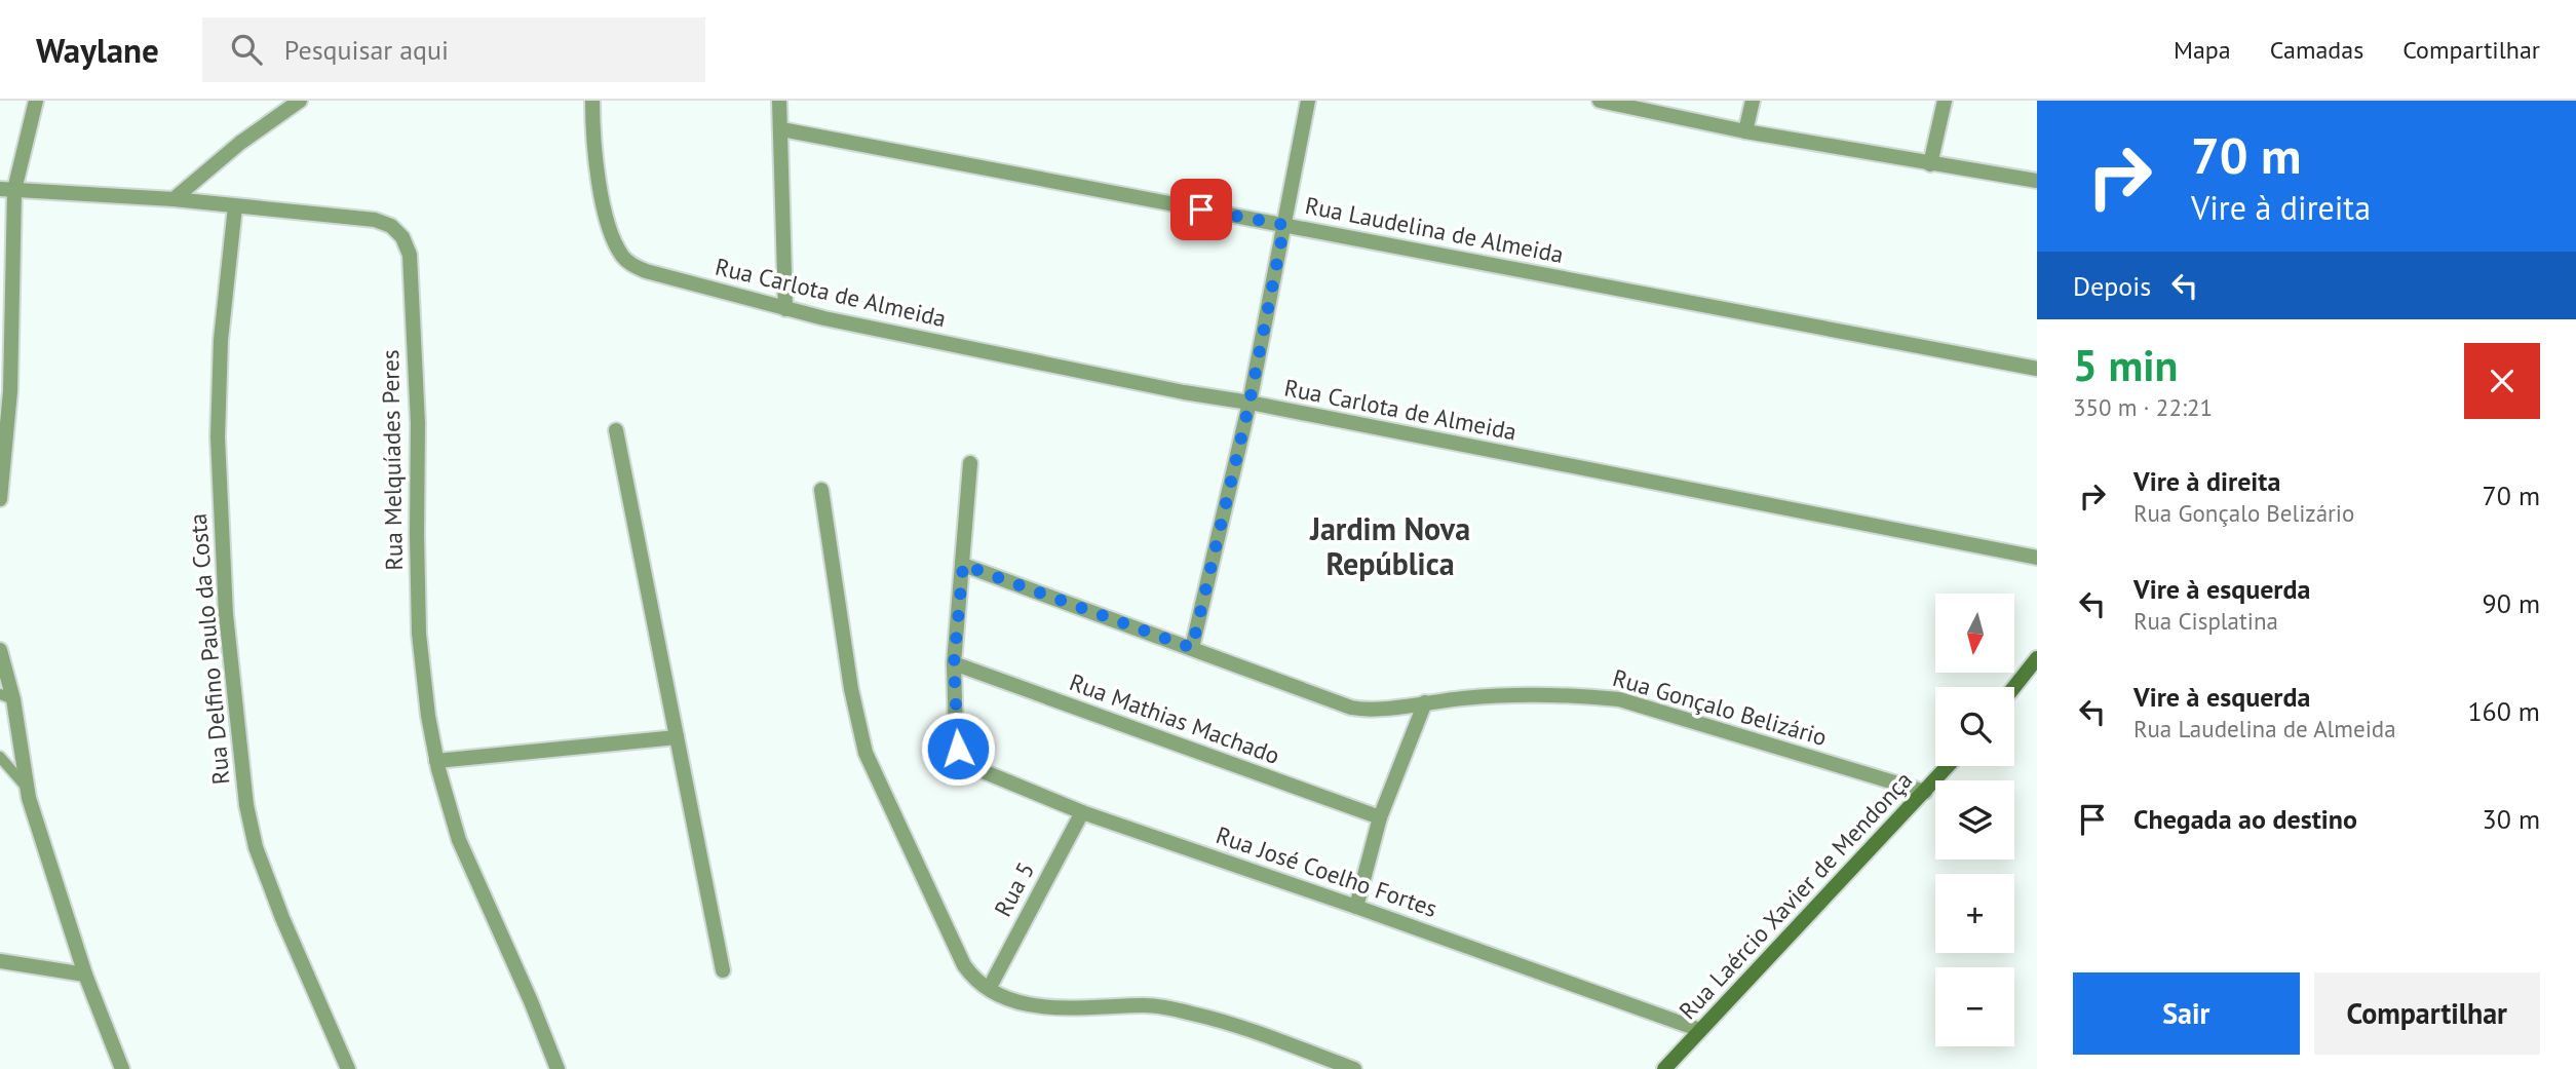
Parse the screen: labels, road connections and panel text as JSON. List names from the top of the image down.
{
  "streets": {
    "street": [
      "Rua Laudelina de Almeida",
      "Rua Carlota de Almeida",
      "Rua Melquíades Peres",
      "Rua Delfino Paulo da Costa",
      "Rua Gonçalo Belizário",
      "Rua Mathias Machado",
      "Rua José Coelho Fortes",
      "Rua 5",
      "Rua Laércio Xavier de Mendonça"
    ]
  },
  "crossings": [
    ["Rua Melquíades Peres", "Rua Delfino Paulo da Costa"],
    ["Rua Gonçalo Belizário", "Rua Laércio Xavier de Mendonça"],
    ["Rua Mathias Machado", "Rua José Coelho Fortes"],
    ["Rua José Coelho Fortes", "Rua 5"],
    ["Rua José Coelho Fortes", "Rua Laércio Xavier de Mendonça"]
  ],
  "districts": ["Jardim Nova República"],
  "north": "bottom",
  "page": {
    "header": "Waylane",
    "search": "Pesquisar aqui",
    "nav": ["Mapa", "Camadas", "Compartilhar"],
    "turn": ["70 m", "Vire à direita"],
    "then": "Depois",
    "heading": ["5 min", "350 m · 22:21"],
    "list": [
      {
        "name": "Vire à direita",
        "note": "Rua Gonçalo Belizário",
        "value": "70 m"
      },
      {
        "name": "Vire à esquerda",
        "note": "Rua Cisplatina",
        "value": "90 m"
      },
      {
        "name": "Vire à esquerda",
        "note": "Rua Laudelina de Almeida",
        "value": "160 m"
      },
      {
        "name": "Chegada ao destino",
        "value": "30 m"
      }
    ],
    "map_buttons": ["+", "−"],
    "buttons": ["Sair", "Compartilhar"]
  }
}
